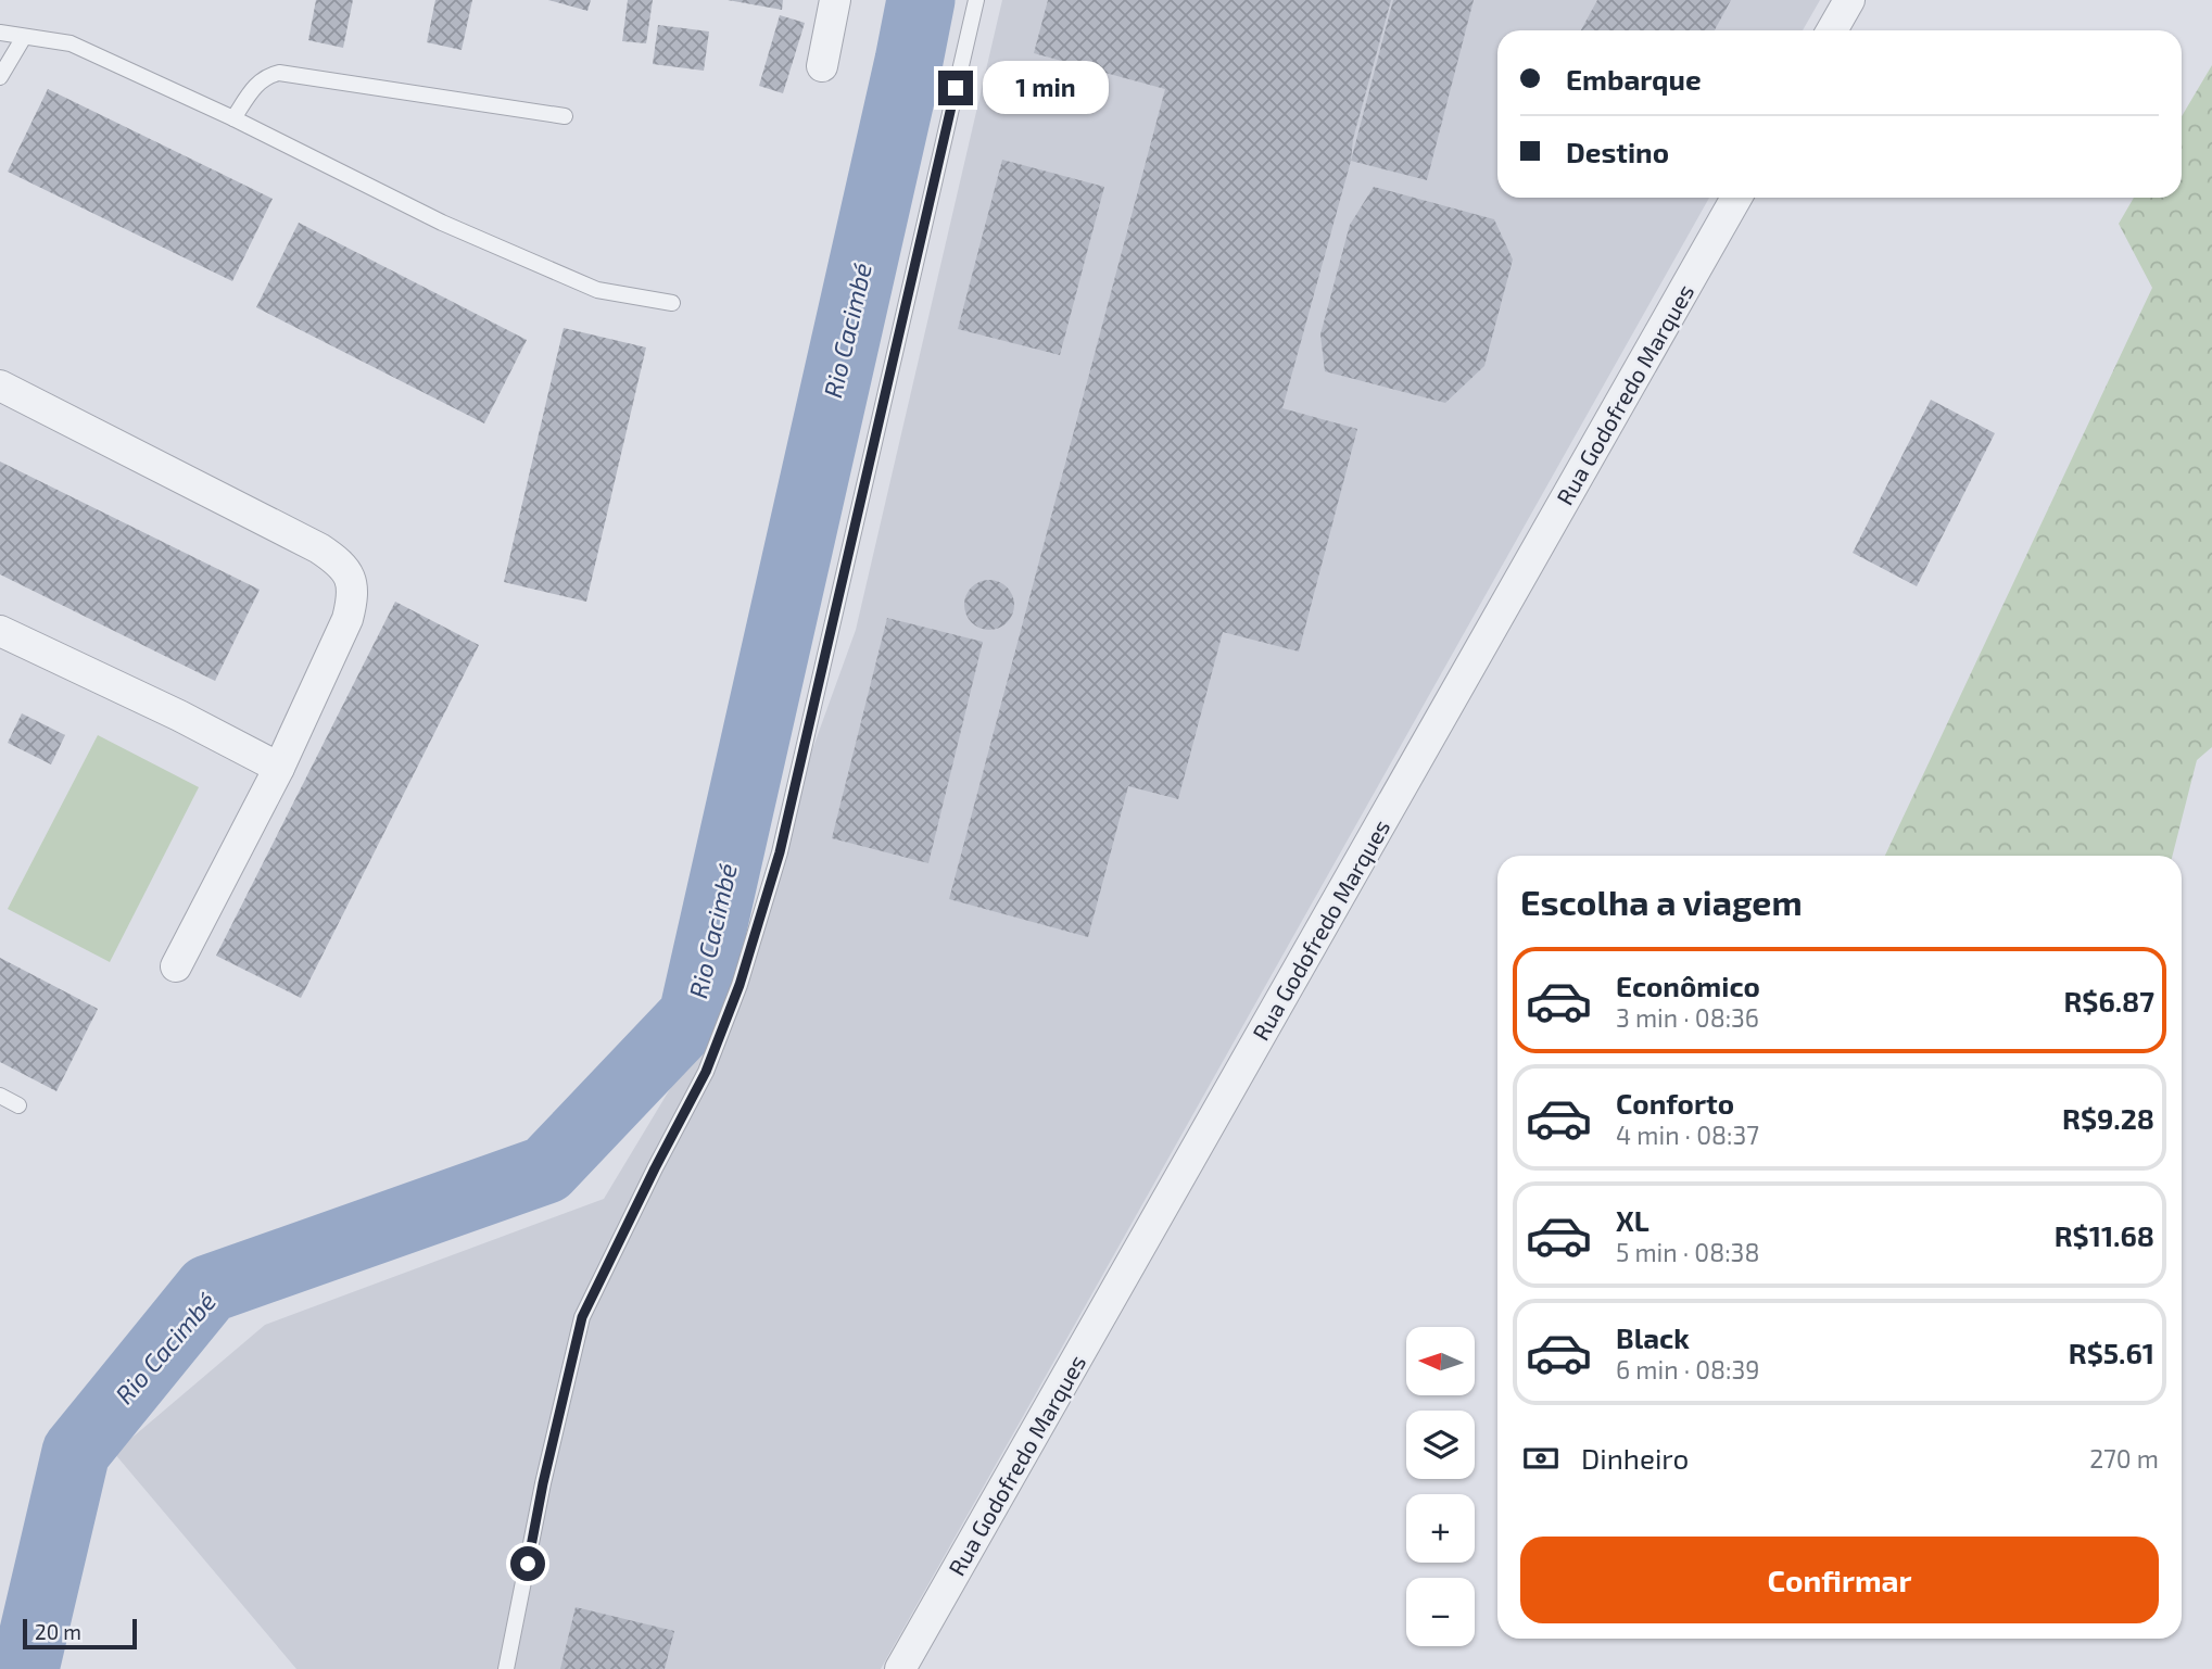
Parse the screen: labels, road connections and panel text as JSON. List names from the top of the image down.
{
  "streets": {
    "street": ["Rua Godofredo Marques"]
  },
  "water": ["Rio Cacimbé"],
  "scale_bar": "20 m",
  "north": "left",
  "page": {
    "banner": ["Embarque", "Destino"],
    "bubble": "1 min",
    "heading": "Escolha a viagem",
    "list": [
      {
        "name": "Econômico",
        "note": "3 min · 08:36",
        "value": "R$6.87"
      },
      {
        "name": "Conforto",
        "note": "4 min · 08:37",
        "value": "R$9.28"
      },
      {
        "name": "XL",
        "note": "5 min · 08:38",
        "value": "R$11.68"
      },
      {
        "name": "Black",
        "note": "6 min · 08:39",
        "value": "R$5.61"
      }
    ],
    "map_buttons": ["+", "−"],
    "pay": ["Dinheiro", "270 m"],
    "buttons": "Confirmar",
    "scale": "20 m"
  }
}
